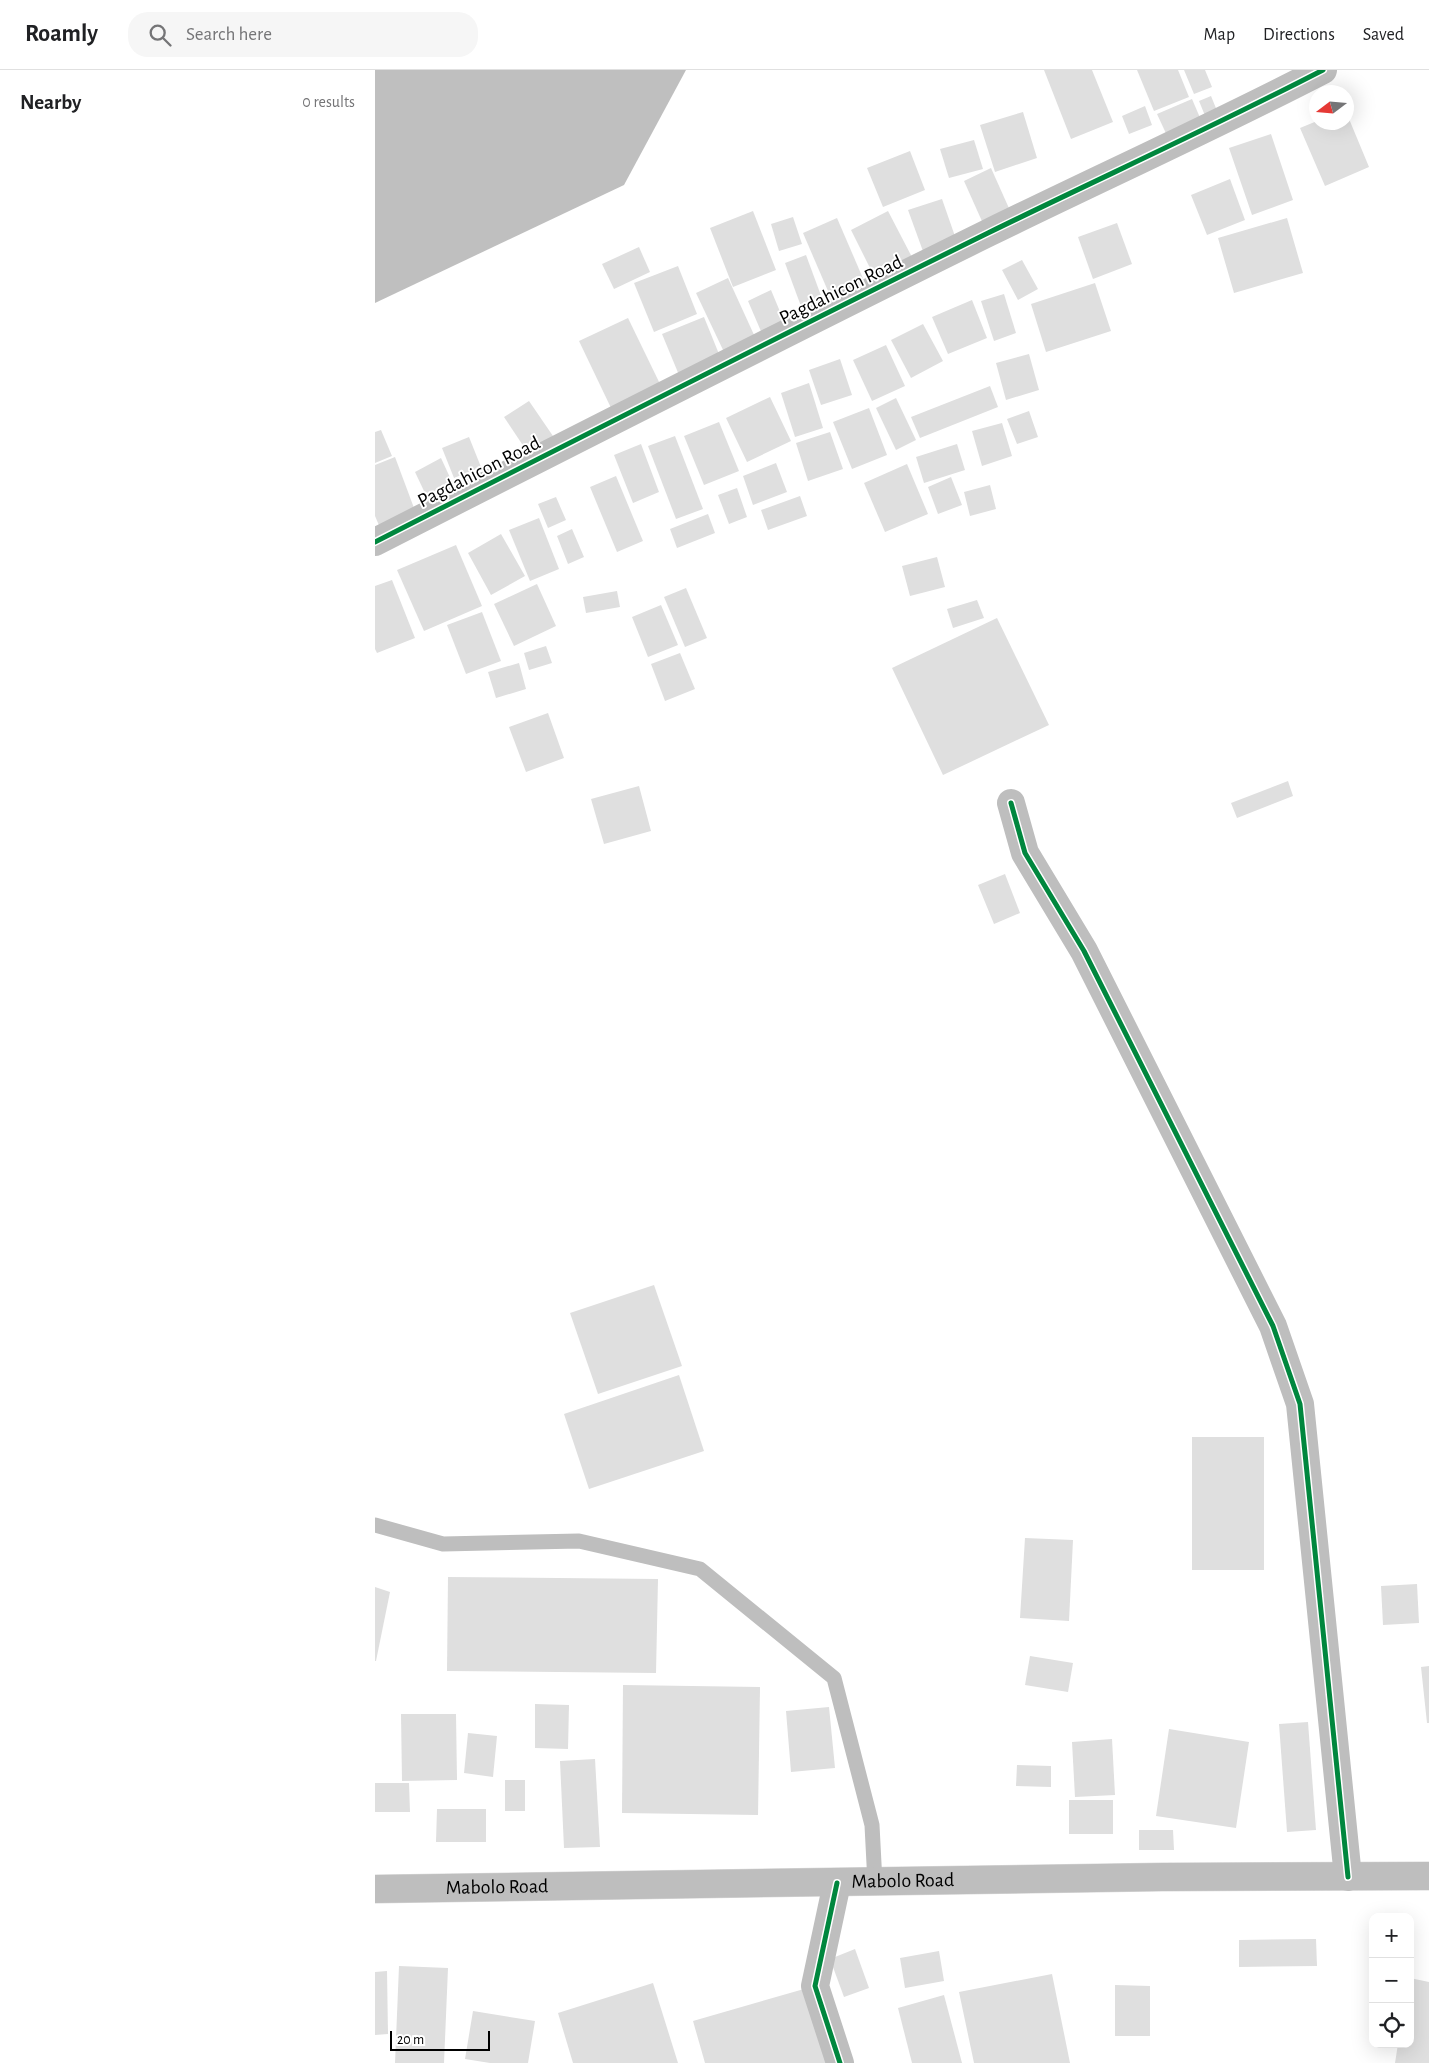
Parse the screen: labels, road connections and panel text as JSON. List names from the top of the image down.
{
  "streets": {
    "main road": ["Pagdahicon Road", "Mabolo Road"]
  },
  "scale_bar": "20 m",
  "north": "left",
  "page": {
    "header": "Roamly",
    "search": "Search here",
    "nav": ["Map", "Directions", "Saved"],
    "heading": ["Nearby", "0 results"],
    "map_buttons": ["+", "−"],
    "scale": "20 m"
  }
}
